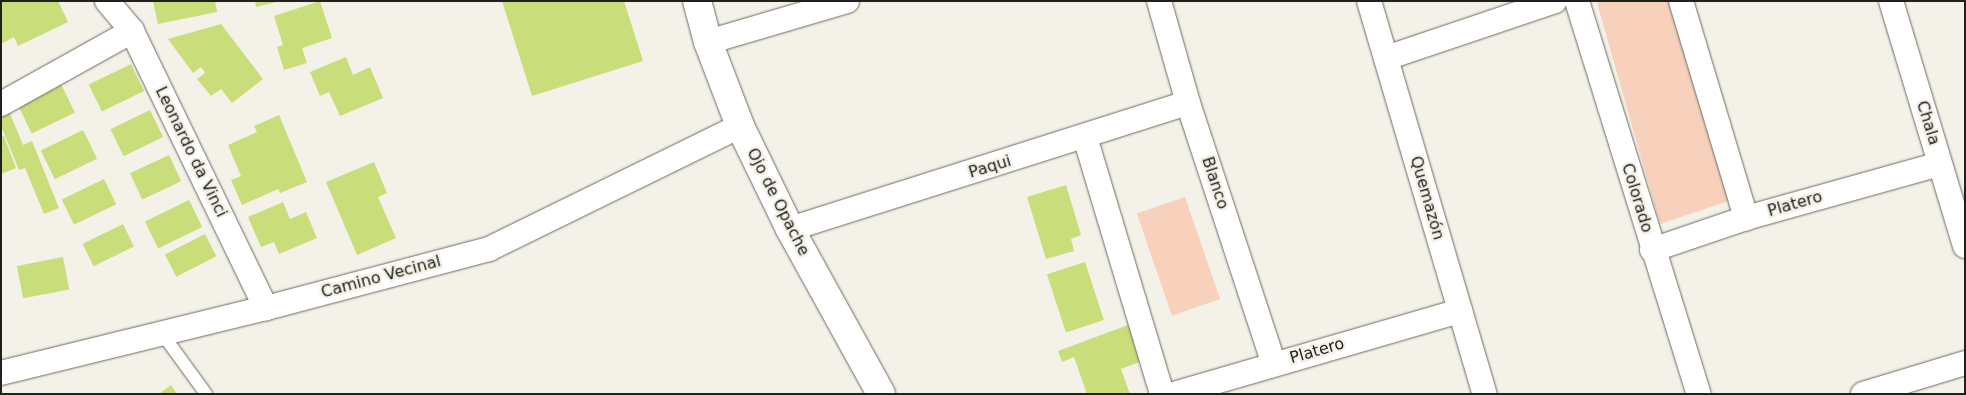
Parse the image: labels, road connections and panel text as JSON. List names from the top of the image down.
{
  "streets": {
    "main road": ["Ojo de Opache"],
    "street": [
      "Chala",
      "Leonardo da Vinci",
      "Paqui",
      "Blanco",
      "Quemazón",
      "Colorado",
      "Platero",
      "Camino Vecinal"
    ]
  },
  "crossings": [
    ["Chala", "Platero"],
    ["Leonardo da Vinci", "Camino Vecinal"],
    ["Paqui", "Blanco"],
    ["Paqui", "Ojo de Opache"],
    ["Blanco", "Platero"],
    ["Quemazón", "Platero"],
    ["Colorado", "Platero"],
    ["Ojo de Opache", "Camino Vecinal"]
  ]
}
